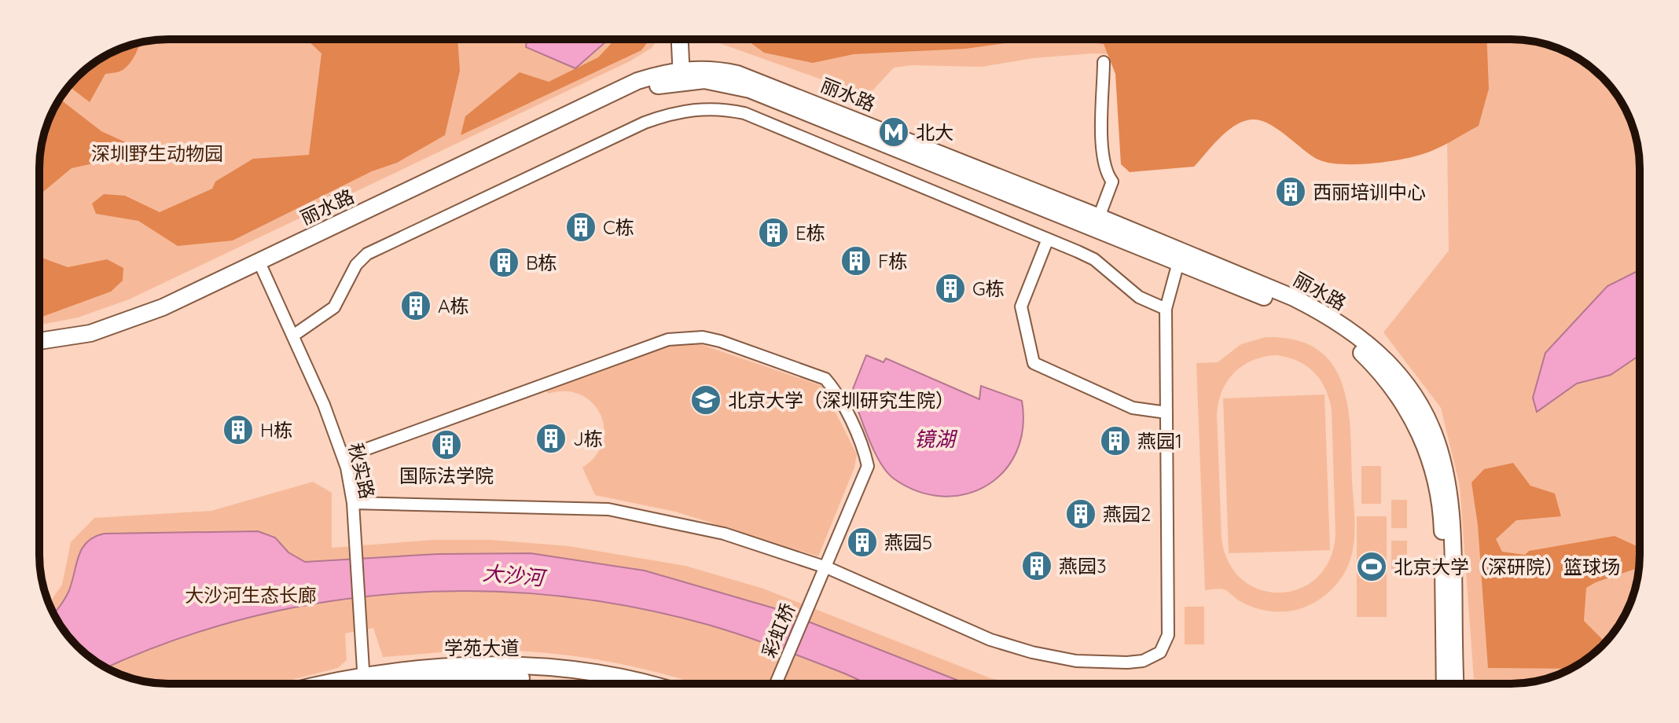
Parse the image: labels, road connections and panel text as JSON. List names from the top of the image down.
{
  "streets": {
    "main road": ["丽水路", "学苑大道"],
    "street": ["秋实路", "彩虹桥"]
  },
  "crossings": [
    ["丽水路", "秋实路"],
    ["秋实路", "彩虹桥"]
  ],
  "water": ["镜湖", "大沙河"],
  "parks": ["深圳野生动物园", "大沙河生态长廊"],
  "places": {
    "metro station": ["北大"],
    "building": [
      "西丽培训中心",
      "C栋",
      "E栋",
      "F栋",
      "B栋",
      "G栋",
      "A栋",
      "H栋",
      "J栋",
      "燕园1",
      "国际法学院",
      "燕园2",
      "燕园5",
      "燕园3"
    ],
    "school or university": ["北京大学（深圳研究生院）"],
    "sports": ["北京大学（深研院）篮球场"]
  }
}
